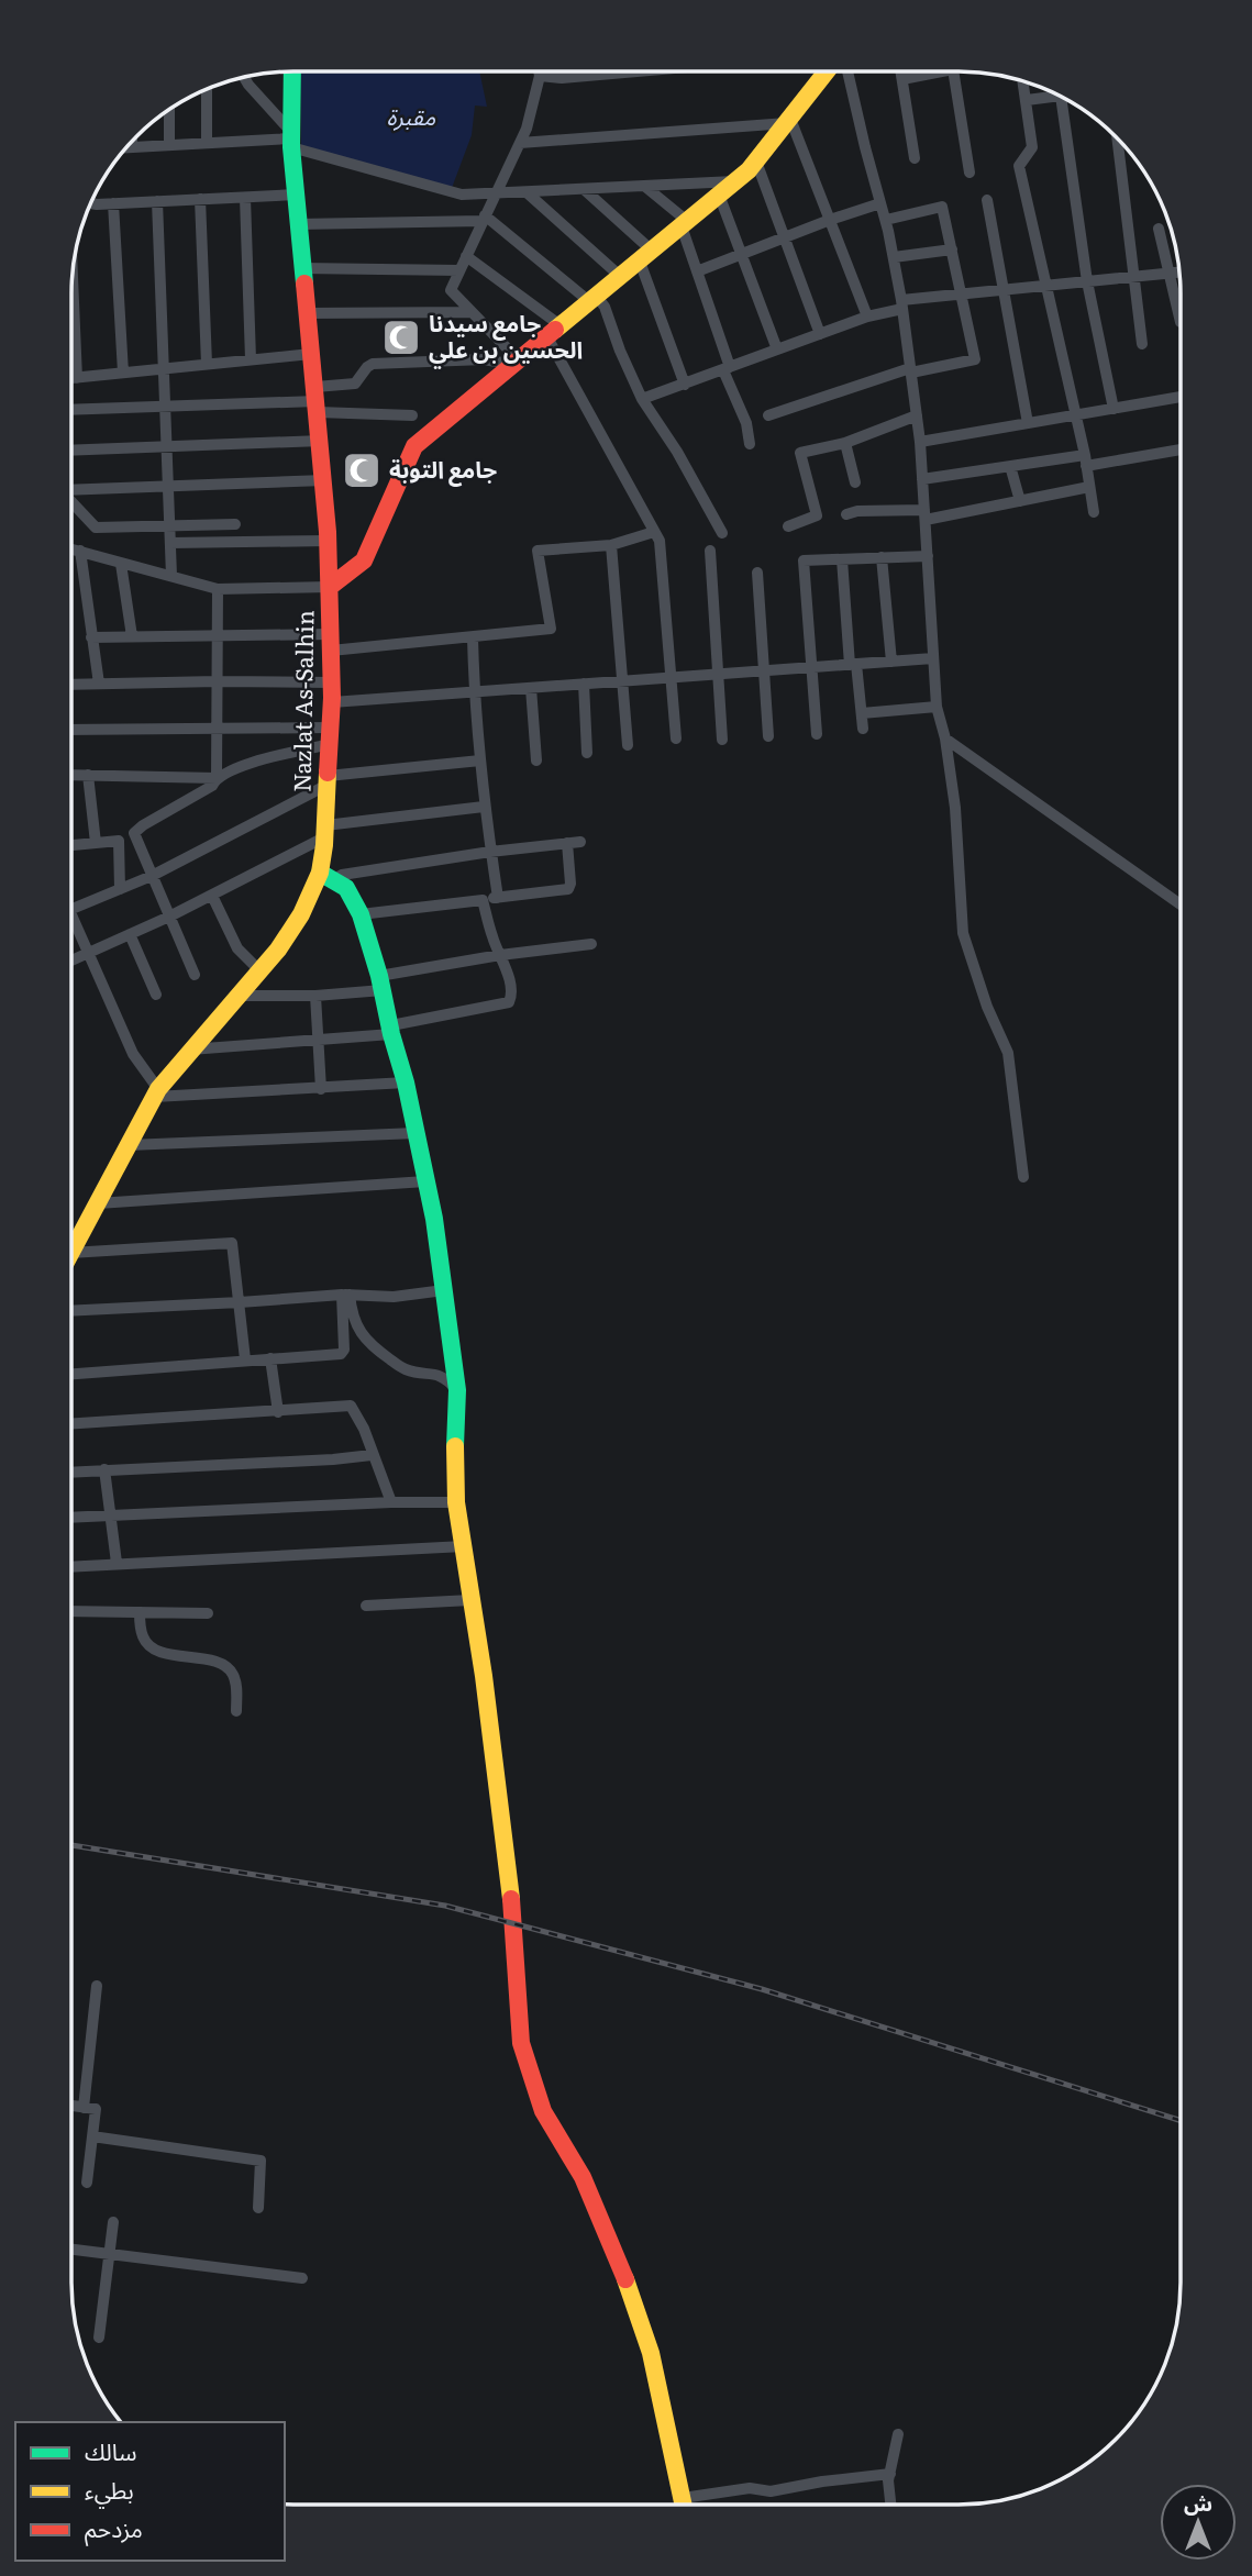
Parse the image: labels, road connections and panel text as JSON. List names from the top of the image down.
{
  "streets": {
    "street": ["Nazlat As-Salhin"]
  },
  "parks": ["مقبرة"],
  "places": {
    "mosque": ["جامع سيدنا الحسين بن علي", "جامع التوبة"]
  },
  "legend": ["سالك", "بطيء", "مزدحم"],
  "north": "top"
}
